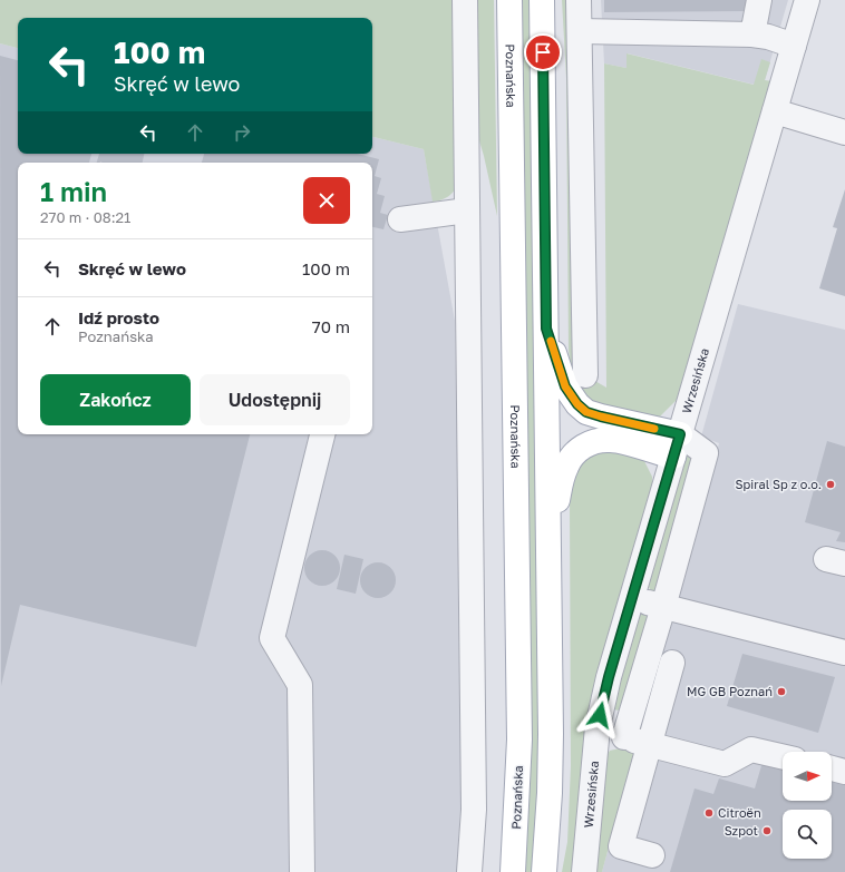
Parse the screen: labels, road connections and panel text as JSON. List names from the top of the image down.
{
  "streets": {
    "main road": ["Poznańska"],
    "street": ["Wrzesińska"]
  },
  "places": [
    "Spiral Sp z o.o.",
    "MG GB Poznań",
    "Citroën",
    "Szpot"
  ],
  "north": "right",
  "page": {
    "turn": ["100 m", "Skręć w lewo"],
    "heading": ["1 min", "270 m · 08:21"],
    "list": [
      {
        "name": "Skręć w lewo",
        "value": "100 m"
      },
      {
        "name": "Idź prosto",
        "note": "Poznańska",
        "value": "70 m"
      }
    ],
    "buttons": ["Zakończ", "Udostępnij"]
  }
}
